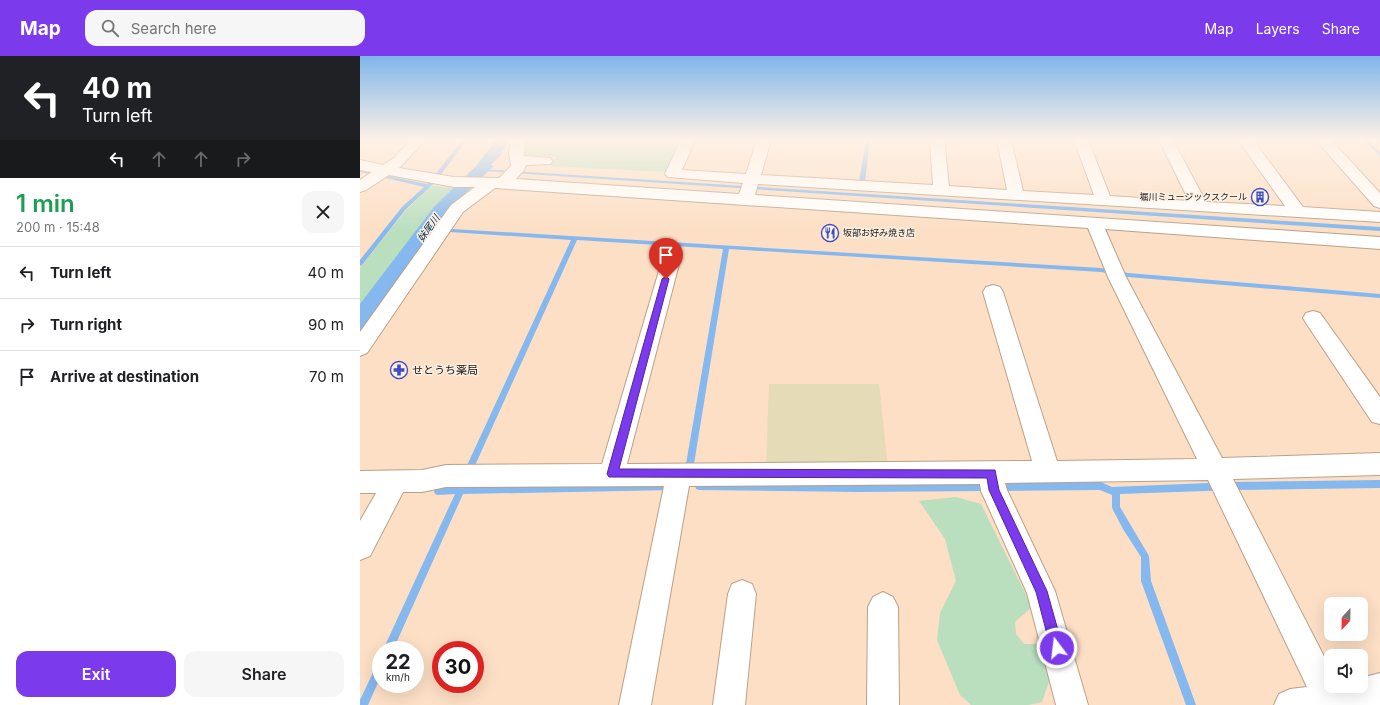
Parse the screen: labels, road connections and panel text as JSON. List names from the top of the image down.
{
  "water": ["妹尾川"],
  "places": {
    "building": ["堀川ミュージックスクール"],
    "restaurant": ["坂部お好み焼き店"],
    "pharmacy": ["せとうち薬局"]
  },
  "north": "bottom",
  "page": {
    "header": "Map",
    "search": "Search here",
    "nav": ["Map", "Layers", "Share"],
    "turn": ["40 m", "Turn left"],
    "heading": ["1 min", "200 m · 15:48"],
    "list": [
      {
        "name": "Turn left",
        "value": "40 m"
      },
      {
        "name": "Turn right",
        "value": "90 m"
      },
      {
        "name": "Arrive at destination",
        "value": "70 m"
      }
    ],
    "speed": "22 km/h",
    "limit": "30",
    "buttons": ["Exit", "Share"]
  }
}
